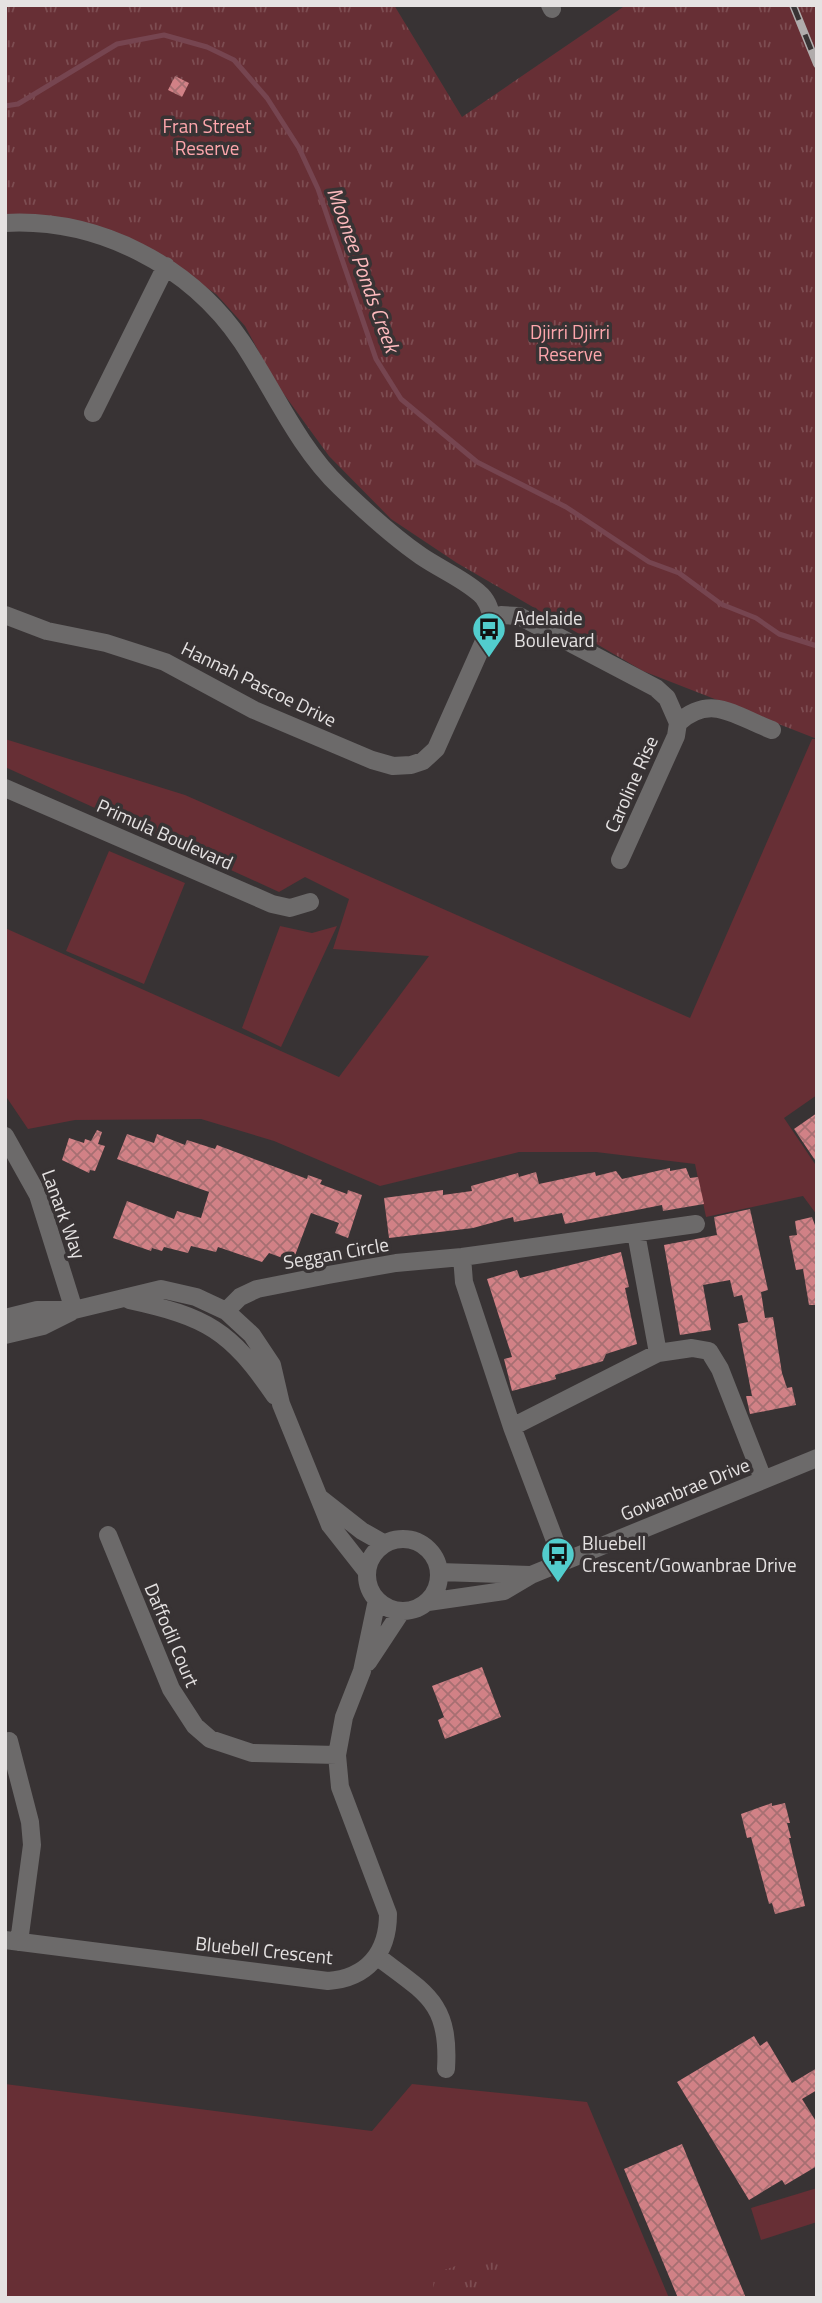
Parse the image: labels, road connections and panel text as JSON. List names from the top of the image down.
{
  "streets": {
    "street": [
      "Hannah Pascoe Drive",
      "Caroline Rise",
      "Primula Boulevard",
      "Lanark Way",
      "Seggan Circle",
      "Gowanbrae Drive",
      "Daffodil Court",
      "Bluebell Crescent"
    ]
  },
  "water": ["Moonee Ponds Creek"],
  "parks": ["Fran Street Reserve", "Djirri Djirri Reserve"],
  "places": {
    "bus stop": ["Adelaide Boulevard", "Bluebell Crescent/Gowanbrae Drive"]
  }
}
